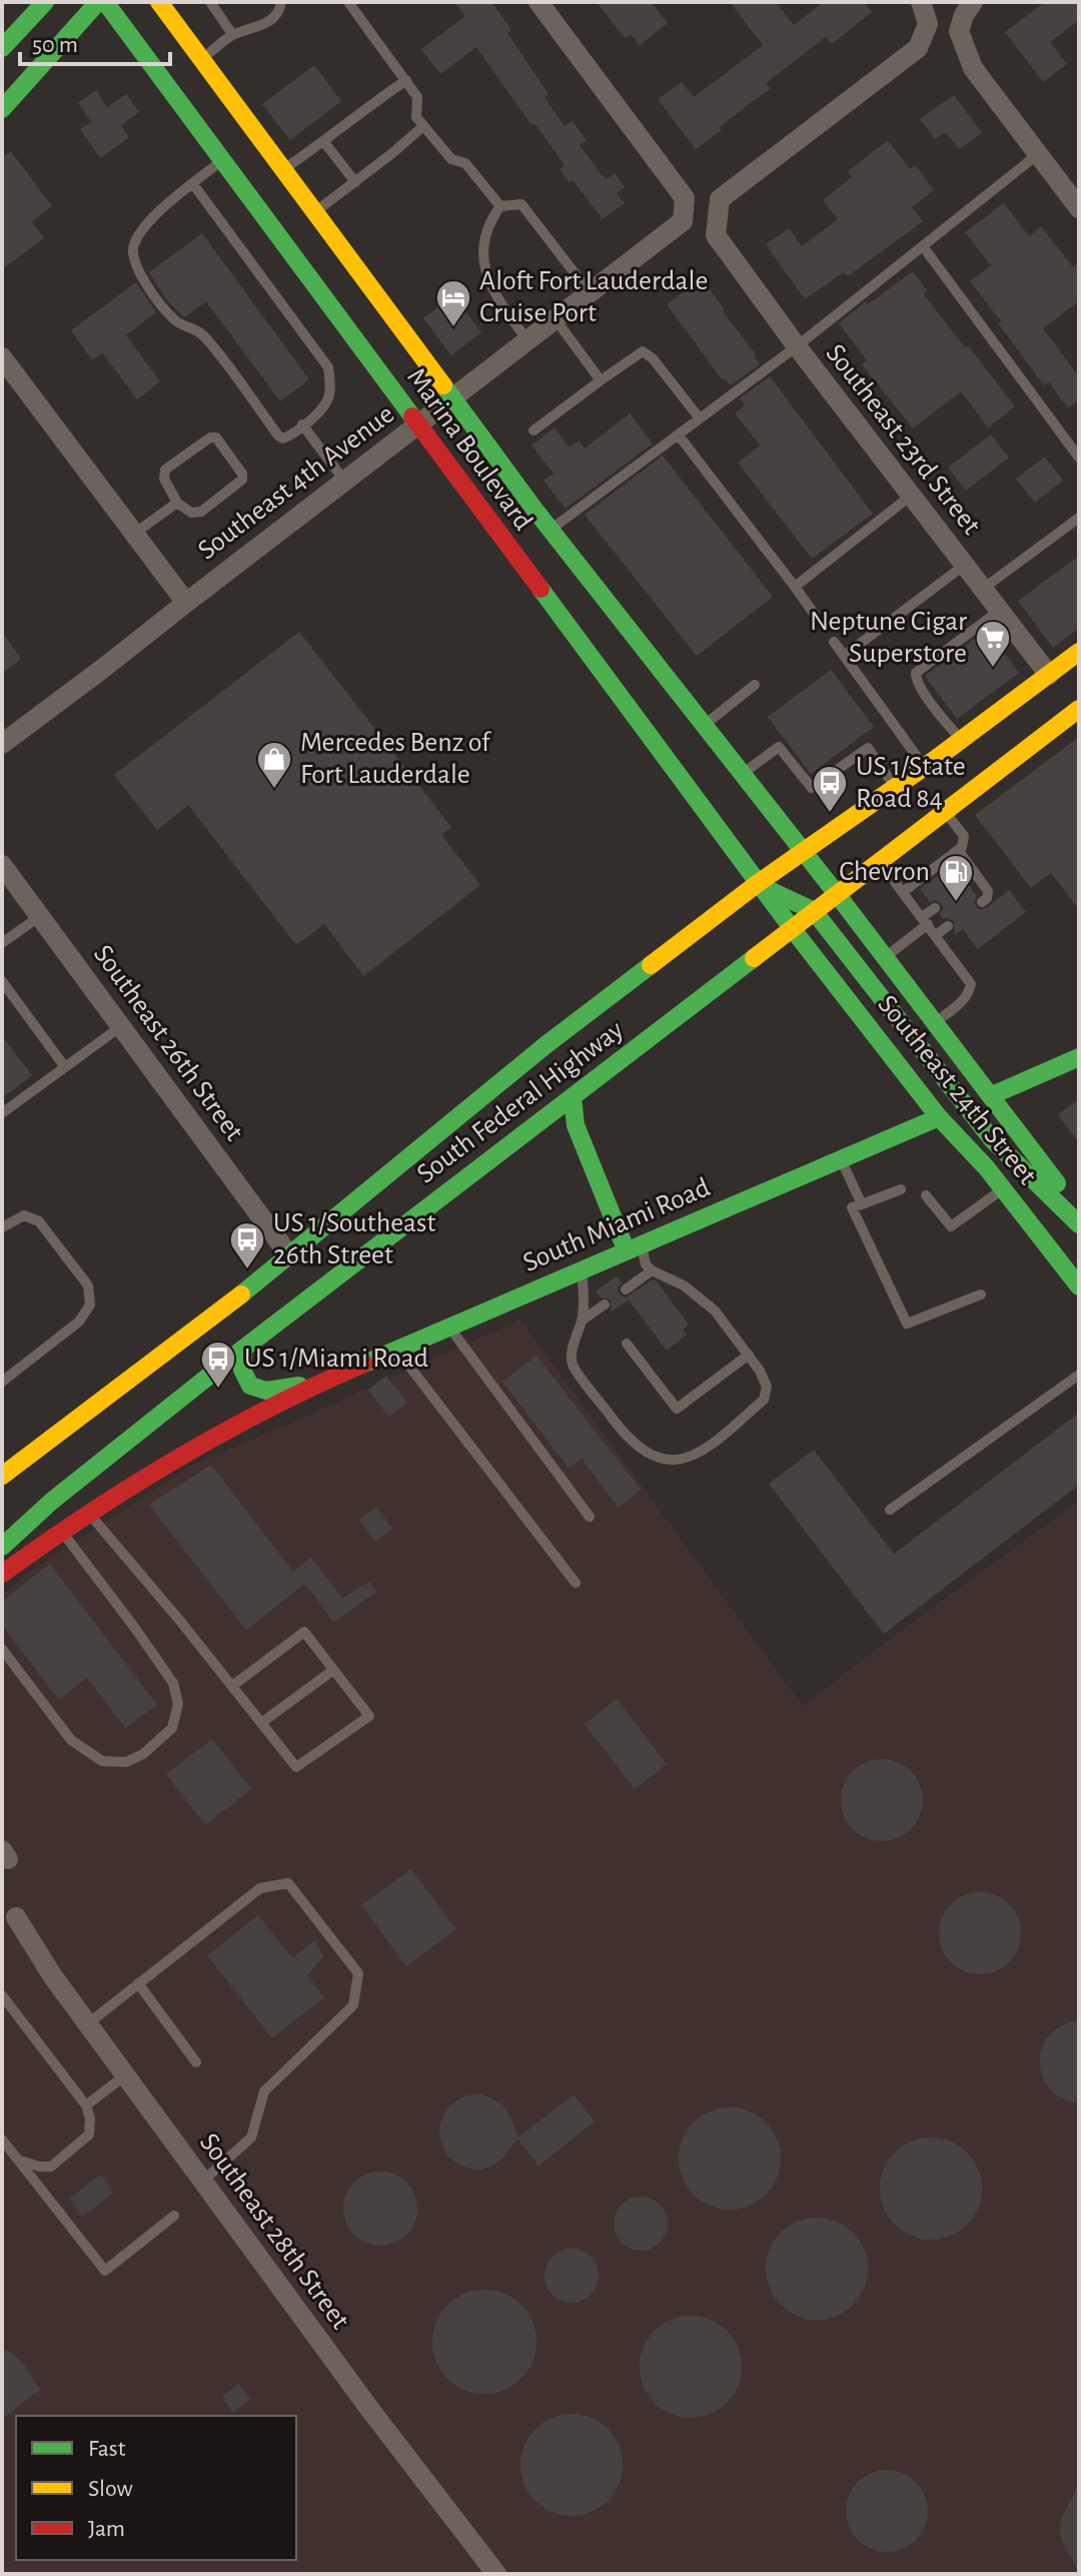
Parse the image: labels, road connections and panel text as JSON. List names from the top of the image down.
{
  "streets": {
    "main road": [
      "Marina Boulevard",
      "Southeast 24th Street",
      "South Federal Highway",
      "South Miami Road"
    ],
    "street": [
      "Southeast 23rd Street",
      "Southeast 4th Avenue",
      "Southeast 26th Street",
      "Southeast 28th Street"
    ]
  },
  "crossings": [
    ["Southeast 23rd Street", "South Federal Highway"],
    ["Marina Boulevard", "Southeast 4th Avenue"],
    ["Marina Boulevard", "Southeast 24th Street"],
    ["Marina Boulevard", "South Federal Highway"],
    ["Southeast 26th Street", "South Federal Highway"],
    ["Southeast 24th Street", "South Federal Highway"],
    ["Southeast 24th Street", "South Miami Road"],
    ["South Federal Highway", "South Miami Road"]
  ],
  "places": {
    "hotel": ["Aloft Fort Lauderdale Cruise Port"],
    "supermarket": ["Neptune Cigar Superstore"],
    "shop": ["Mercedes Benz of Fort Lauderdale"],
    "bus stop": ["US 1/State Road 84", "US 1/Southeast 26th Street", "US 1/Miami Road"],
    "fuel station": ["Chevron"]
  },
  "legend": ["Fast", "Slow", "Jam"],
  "scale_bar": "50 m"
}
